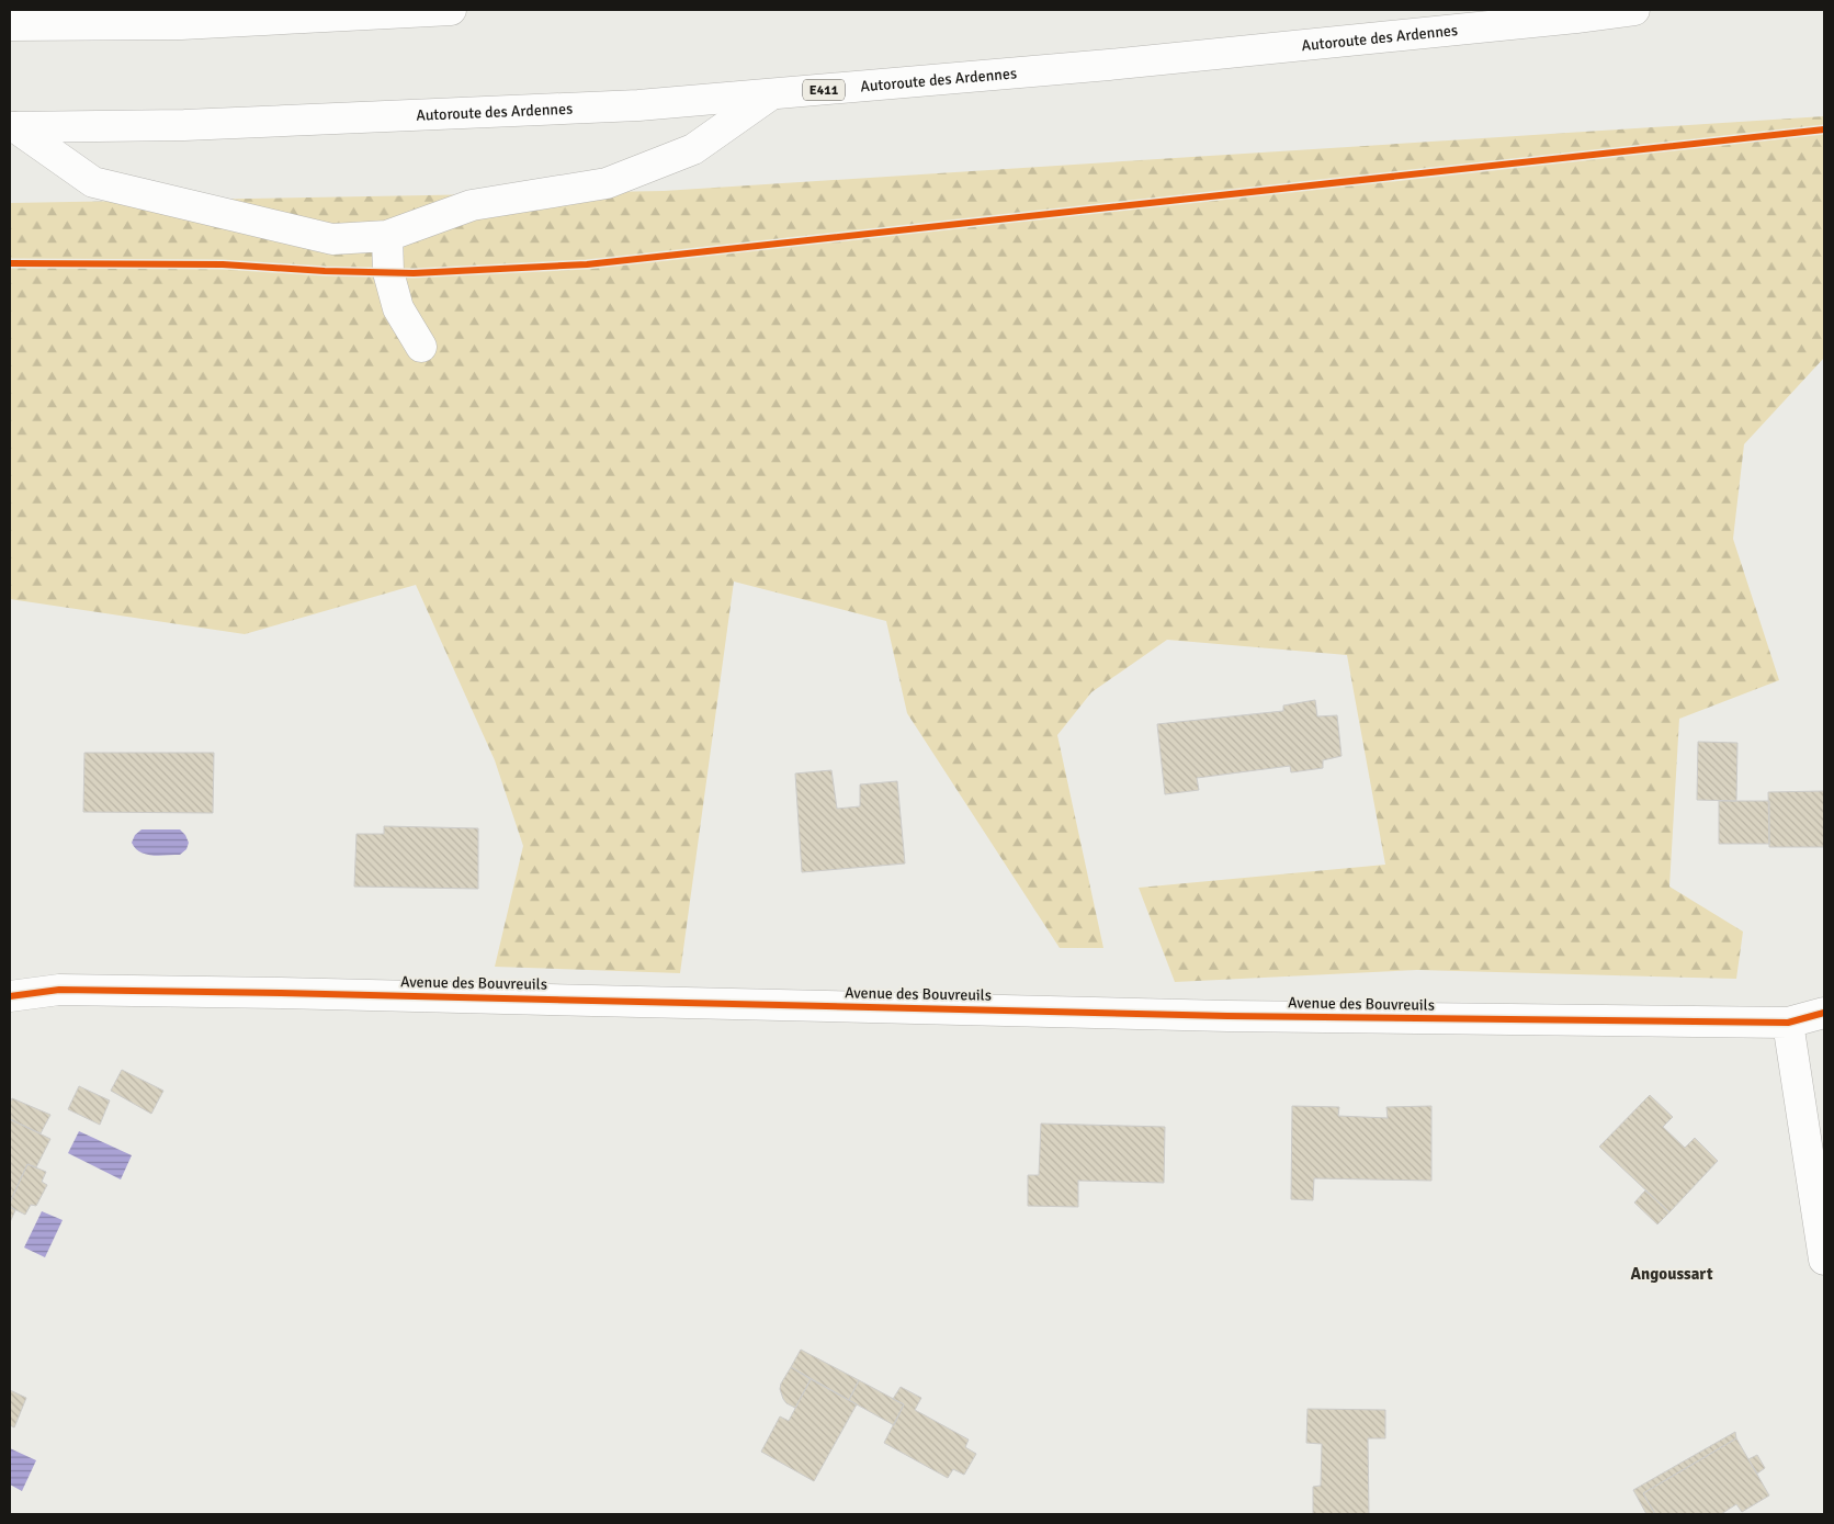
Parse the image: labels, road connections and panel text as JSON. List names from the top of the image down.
{
  "streets": {
    "main road": ["Autoroute des Ardennes", "E411", "Avenue des Bouvreuils"]
  },
  "districts": ["Angoussart"]
}
